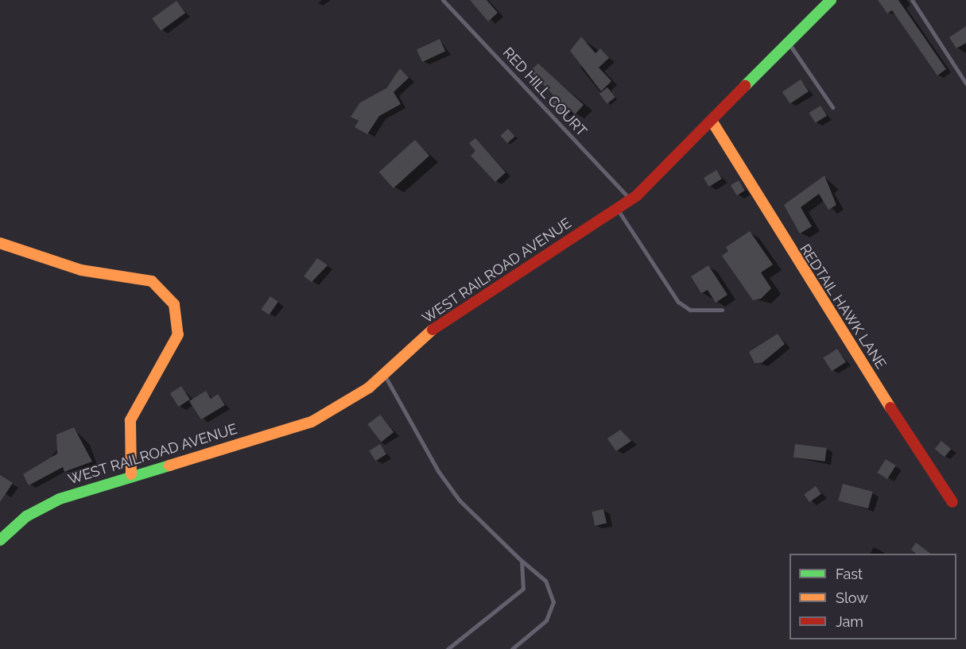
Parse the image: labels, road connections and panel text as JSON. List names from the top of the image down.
{
  "streets": {
    "main road": ["WEST RAILROAD AVENUE", "REDTAIL HAWK LANE"],
    "lane": ["RED HILL COURT"]
  },
  "crossings": [
    ["RED HILL COURT", "WEST RAILROAD AVENUE"],
    ["WEST RAILROAD AVENUE", "REDTAIL HAWK LANE"]
  ],
  "legend": ["Fast", "Slow", "Jam"]
}
